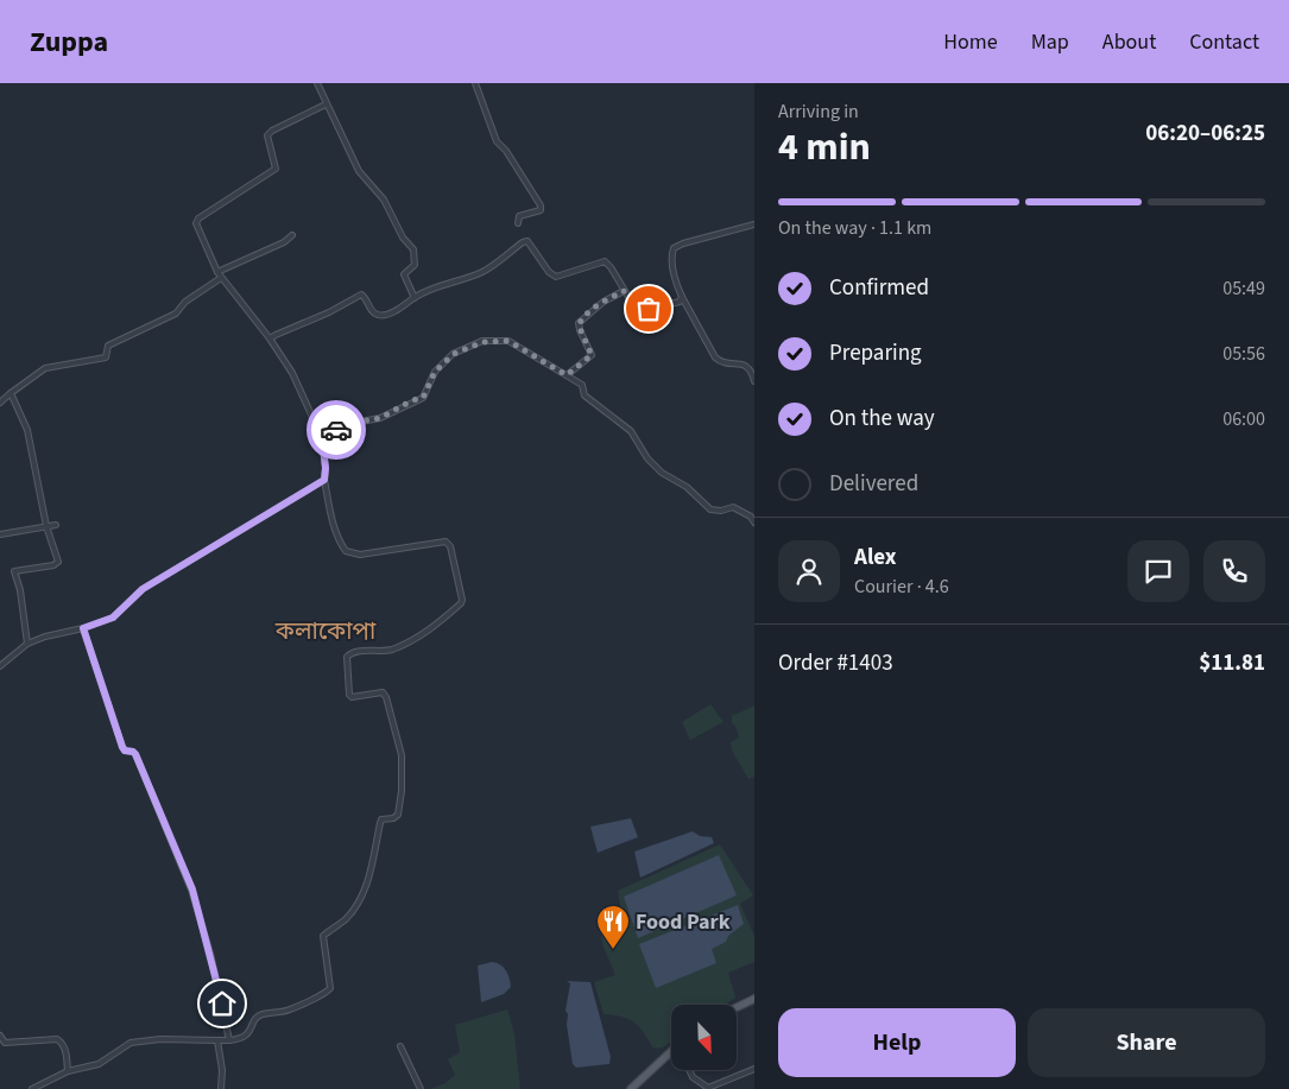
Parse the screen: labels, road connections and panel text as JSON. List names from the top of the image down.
{
  "districts": ["কলাকোপা"],
  "places": {
    "restaurant": ["Food Park"]
  },
  "north": "bottom right",
  "page": {
    "header": "Zuppa",
    "nav": [
      "Home",
      "Map",
      "About",
      "Contact"
    ],
    "heading": ["4 min", "Arriving in", "06:20–06:25"],
    "panel": [
      "Alex",
      "Courier · 4.6",
      "Order #1403",
      "$11.81"
    ],
    "bar": "On the way · 1.1 km",
    "list": [
      ["Confirmed", "05:49"],
      ["Preparing", "05:56"],
      ["On the way", "06:00"],
      "Delivered"
    ],
    "buttons": ["Help", "Share"]
  }
}
